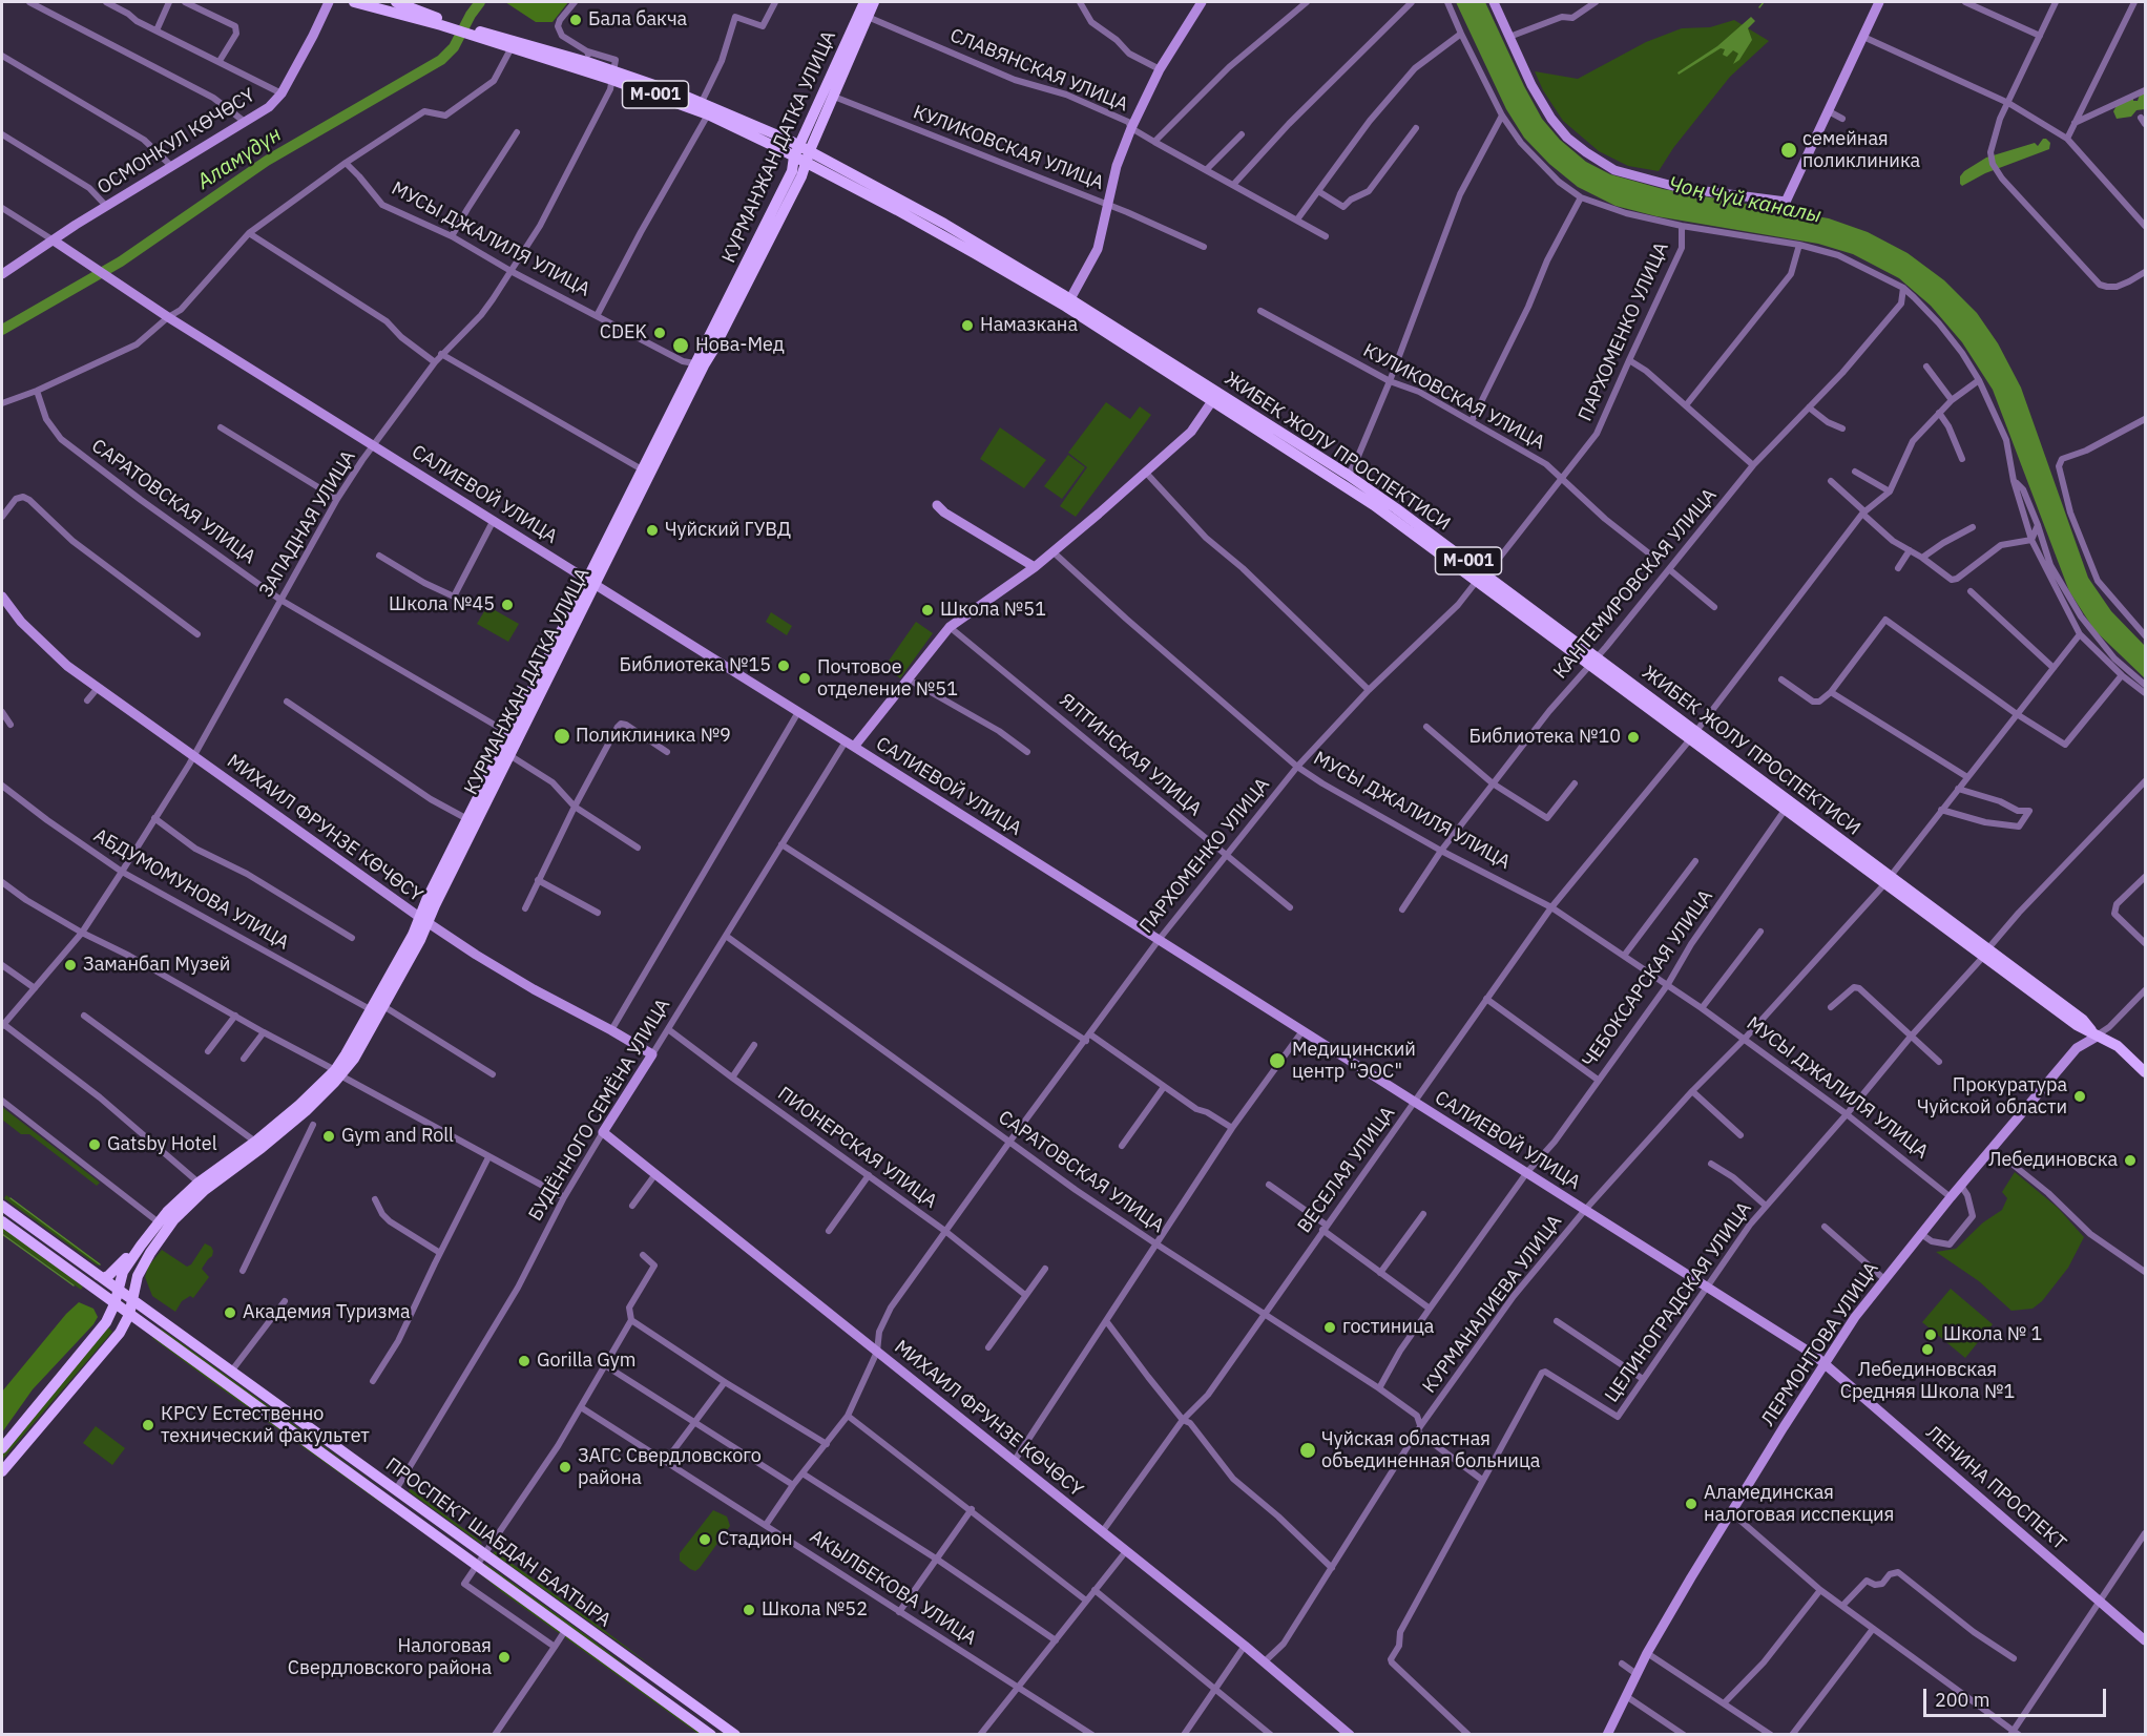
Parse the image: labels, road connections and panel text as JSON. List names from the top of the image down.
{
  "streets": {
    "main road": [
      "М-001",
      "ОСМОНКУЛ КӨЧӨСҮ",
      "КУРМАНЖАН ДАТКА УЛИЦА",
      "ЖИБЕК ЖОЛУ ПРОСПЕКТИСИ",
      "САЛИЕВОЙ УЛИЦА",
      "МИХАИЛ ФРУНЗЕ КӨЧӨСҮ",
      "БУДЁННОГО СЕМЁНА УЛИЦА",
      "ЛЕРМОНТОВА УЛИЦА",
      "ЛЕНИНА ПРОСПЕКТ",
      "ПРОСПЕКТ ШАБДАН БААТЫРА"
    ],
    "street": [
      "СЛАВЯНСКАЯ УЛИЦА",
      "КУЛИКОВСКАЯ УЛИЦА",
      "МУСЫ ДЖАЛИЛЯ УЛИЦА",
      "ПАРХОМЕНКО УЛИЦА",
      "САРАТОВСКАЯ УЛИЦА",
      "ЗАПАДНАЯ УЛИЦА",
      "КАНТЕМИРОВСКАЯ УЛИЦА",
      "ЯЛТИНСКАЯ УЛИЦА",
      "АБДУМОМУНОВА УЛИЦА",
      "ЧЕБОКСАРСКАЯ УЛИЦА",
      "ПИОНЕРСКАЯ УЛИЦА",
      "ВЕСЕЛАЯ УЛИЦА",
      "ЦЕЛИНОГРАДСКАЯ УЛИЦА",
      "КУРМАНАЛИЕВА УЛИЦА",
      "АКЫЛБЕКОВА УЛИЦА"
    ]
  },
  "crossings": [
    ["СЛАВЯНСКАЯ УЛИЦА", "КУРМАНЖАН ДАТКА УЛИЦА"],
    ["М-001", "КУРМАНЖАН ДАТКА УЛИЦА"],
    ["М-001", "МУСЫ ДЖАЛИЛЯ УЛИЦА"],
    ["М-001", "ЖИБЕК ЖОЛУ ПРОСПЕКТИСИ"],
    ["М-001", "ЗАПАДНАЯ УЛИЦА"],
    ["ОСМОНКУЛ КӨЧӨСҮ", "САЛИЕВОЙ УЛИЦА"],
    ["КУРМАНЖАН ДАТКА УЛИЦА", "КУЛИКОВСКАЯ УЛИЦА"],
    ["КУРМАНЖАН ДАТКА УЛИЦА", "МУСЫ ДЖАЛИЛЯ УЛИЦА"],
    ["КУРМАНЖАН ДАТКА УЛИЦА", "ЖИБЕК ЖОЛУ ПРОСПЕКТИСИ"],
    ["КУРМАНЖАН ДАТКА УЛИЦА", "САЛИЕВОЙ УЛИЦА"],
    ["КУРМАНЖАН ДАТКА УЛИЦА", "САРАТОВСКАЯ УЛИЦА"],
    ["КУРМАНЖАН ДАТКА УЛИЦА", "МИХАИЛ ФРУНЗЕ КӨЧӨСҮ"],
    ["КУРМАНЖАН ДАТКА УЛИЦА", "АБДУМОМУНОВА УЛИЦА"],
    ["КУРМАНЖАН ДАТКА УЛИЦА", "ПРОСПЕКТ ШАБДАН БААТЫРА"],
    ["КУЛИКОВСКАЯ УЛИЦА", "ПАРХОМЕНКО УЛИЦА"],
    ["МУСЫ ДЖАЛИЛЯ УЛИЦА", "ПАРХОМЕНКО УЛИЦА"],
    ["МУСЫ ДЖАЛИЛЯ УЛИЦА", "ЗАПАДНАЯ УЛИЦА"],
    ["МУСЫ ДЖАЛИЛЯ УЛИЦА", "КАНТЕМИРОВСКАЯ УЛИЦА"],
    ["МУСЫ ДЖАЛИЛЯ УЛИЦА", "ЧЕБОКСАРСКАЯ УЛИЦА"],
    ["МУСЫ ДЖАЛИЛЯ УЛИЦА", "БУДЁННОГО СЕМЁНА УЛИЦА"],
    ["МУСЫ ДЖАЛИЛЯ УЛИЦА", "ВЕСЕЛАЯ УЛИЦА"],
    ["МУСЫ ДЖАЛИЛЯ УЛИЦА", "ЦЕЛИНОГРАДСКАЯ УЛИЦА"],
    ["МУСЫ ДЖАЛИЛЯ УЛИЦА", "КУРМАНАЛИЕВА УЛИЦА"],
    ["МУСЫ ДЖАЛИЛЯ УЛИЦА", "ЛЕРМОНТОВА УЛИЦА"],
    ["ПАРХОМЕНКО УЛИЦА", "ЖИБЕК ЖОЛУ ПРОСПЕКТИСИ"],
    ["ПАРХОМЕНКО УЛИЦА", "САЛИЕВОЙ УЛИЦА"],
    ["ПАРХОМЕНКО УЛИЦА", "САРАТОВСКАЯ УЛИЦА"],
    ["ПАРХОМЕНКО УЛИЦА", "ЯЛТИНСКАЯ УЛИЦА"],
    ["ПАРХОМЕНКО УЛИЦА", "МИХАИЛ ФРУНЗЕ КӨЧӨСҮ"],
    ["ПАРХОМЕНКО УЛИЦА", "ПИОНЕРСКАЯ УЛИЦА"],
    ["ПАРХОМЕНКО УЛИЦА", "АКЫЛБЕКОВА УЛИЦА"],
    ["ЖИБЕК ЖОЛУ ПРОСПЕКТИСИ", "КАНТЕМИРОВСКАЯ УЛИЦА"],
    ["ЖИБЕК ЖОЛУ ПРОСПЕКТИСИ", "ЧЕБОКСАРСКАЯ УЛИЦА"],
    ["ЖИБЕК ЖОЛУ ПРОСПЕКТИСИ", "БУДЁННОГО СЕМЁНА УЛИЦА"],
    ["ЖИБЕК ЖОЛУ ПРОСПЕКТИСИ", "ВЕСЕЛАЯ УЛИЦА"],
    ["ЖИБЕК ЖОЛУ ПРОСПЕКТИСИ", "ЦЕЛИНОГРАДСКАЯ УЛИЦА"],
    ["ЖИБЕК ЖОЛУ ПРОСПЕКТИСИ", "КУРМАНАЛИЕВА УЛИЦА"],
    ["ЖИБЕК ЖОЛУ ПРОСПЕКТИСИ", "ЛЕРМОНТОВА УЛИЦА"],
    ["САЛИЕВОЙ УЛИЦА", "ЗАПАДНАЯ УЛИЦА"],
    ["САЛИЕВОЙ УЛИЦА", "ЧЕБОКСАРСКАЯ УЛИЦА"],
    ["САЛИЕВОЙ УЛИЦА", "БУДЁННОГО СЕМЁНА УЛИЦА"],
    ["САЛИЕВОЙ УЛИЦА", "ВЕСЕЛАЯ УЛИЦА"],
    ["САЛИЕВОЙ УЛИЦА", "ЦЕЛИНОГРАДСКАЯ УЛИЦА"],
    ["САЛИЕВОЙ УЛИЦА", "КУРМАНАЛИЕВА УЛИЦА"],
    ["САЛИЕВОЙ УЛИЦА", "ЛЕРМОНТОВА УЛИЦА"],
    ["САЛИЕВОЙ УЛИЦА", "ЛЕНИНА ПРОСПЕКТ"],
    ["САРАТОВСКАЯ УЛИЦА", "ЗАПАДНАЯ УЛИЦА"],
    ["САРАТОВСКАЯ УЛИЦА", "ЧЕБОКСАРСКАЯ УЛИЦА"],
    ["САРАТОВСКАЯ УЛИЦА", "БУДЁННОГО СЕМЁНА УЛИЦА"],
    ["САРАТОВСКАЯ УЛИЦА", "ВЕСЕЛАЯ УЛИЦА"],
    ["САРАТОВСКАЯ УЛИЦА", "ЦЕЛИНОГРАДСКАЯ УЛИЦА"],
    ["САРАТОВСКАЯ УЛИЦА", "КУРМАНАЛИЕВА УЛИЦА"],
    ["ЗАПАДНАЯ УЛИЦА", "МИХАИЛ ФРУНЗЕ КӨЧӨСҮ"],
    ["ЗАПАДНАЯ УЛИЦА", "АБДУМОМУНОВА УЛИЦА"],
    ["ЯЛТИНСКАЯ УЛИЦА", "БУДЁННОГО СЕМЁНА УЛИЦА"],
    ["МИХАИЛ ФРУНЗЕ КӨЧӨСҮ", "БУДЁННОГО СЕМЁНА УЛИЦА"],
    ["МИХАИЛ ФРУНЗЕ КӨЧӨСҮ", "ВЕСЕЛАЯ УЛИЦА"],
    ["МИХАИЛ ФРУНЗЕ КӨЧӨСҮ", "КУРМАНАЛИЕВА УЛИЦА"],
    ["БУДЁННОГО СЕМЁНА УЛИЦА", "ПИОНЕРСКАЯ УЛИЦА"],
    ["БУДЁННОГО СЕМЁНА УЛИЦА", "ПРОСПЕКТ ШАБДАН БААТЫРА"],
    ["ЛЕРМОНТОВА УЛИЦА", "ЛЕНИНА ПРОСПЕКТ"]
  ],
  "water": ["Аламүдүн", "Чоң Чүй каналы"],
  "places": [
    "Бала бакча",
    "семейная поликлиника",
    "Намазкана",
    "CDEK",
    "Нова-Мед",
    "Чуйский ГУВД",
    "Школа №45",
    "Школа №51",
    "Библиотека №15",
    "Почтовое отделение №51",
    "Поликлиника №9",
    "Библиотека №10",
    "Заманбап Музей",
    "Медицинский центр \"ЭОС\"",
    "Прокуратура Чуйской области",
    "Gym and Roll",
    "Gatsby Hotel",
    "Лебединовска",
    "Академия Туризма",
    "гостиница",
    "Школа № 1",
    "Лебединовская Средняя Школа №1",
    "Gorilla Gym",
    "КРСУ Естественно технический факультет",
    "Чуйская областная объединенная больница",
    "ЗАГС Свердловского района",
    "Аламединская налоговая исспекция",
    "Стадион",
    "Школа №52",
    "Налоговая Свердловского района"
  ],
  "scale_bar": "200 m"
}
